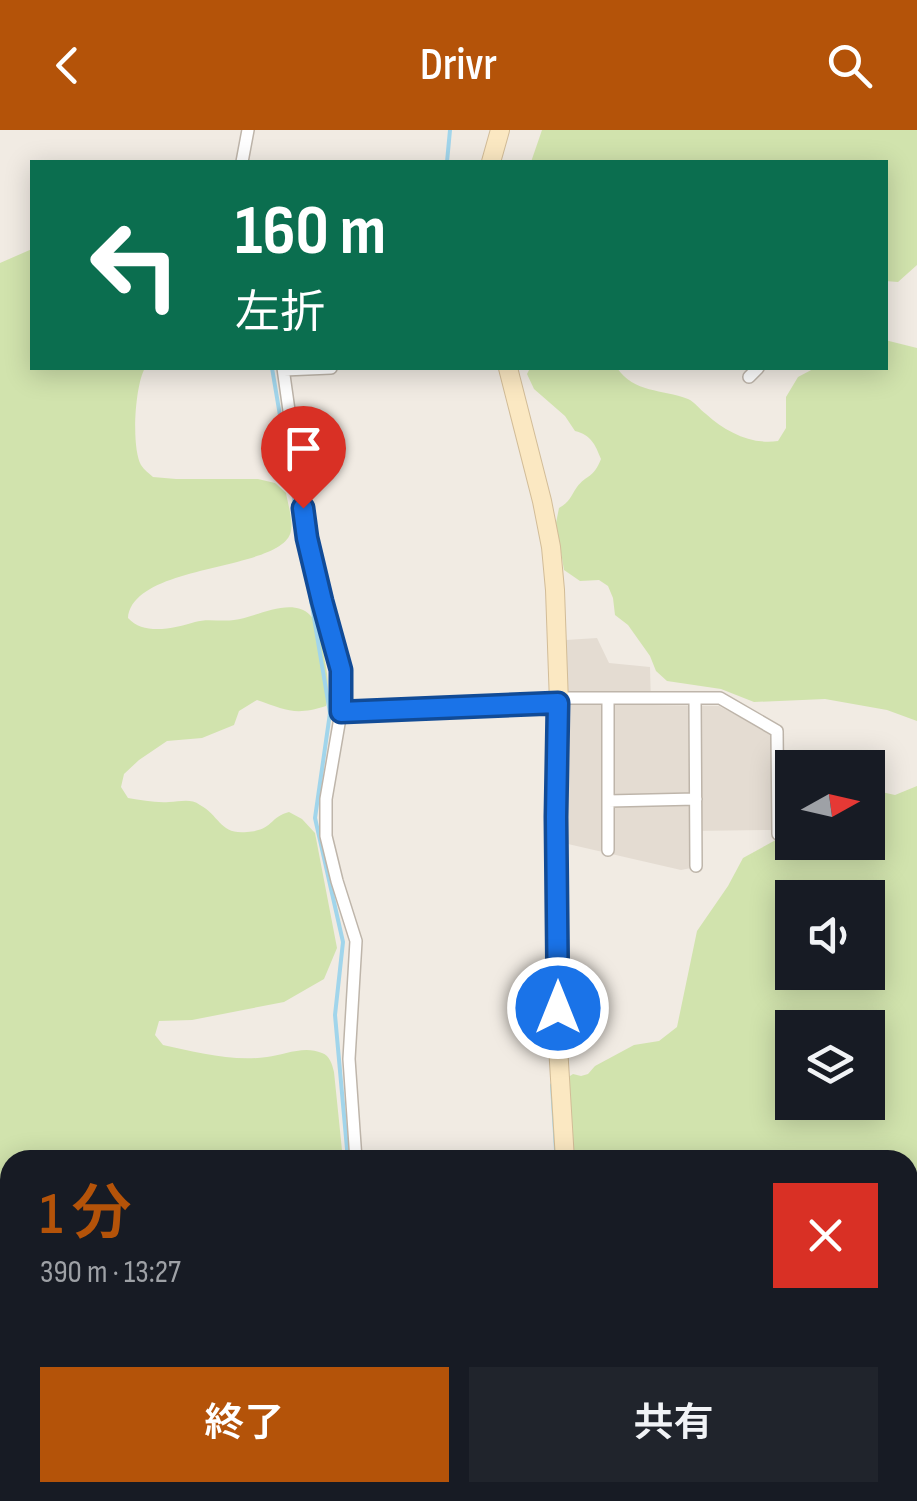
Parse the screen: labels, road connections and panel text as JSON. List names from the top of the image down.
{
  "north": "right",
  "page": {
    "header": "Drivr",
    "turn": ["160 m", "左折"],
    "heading": ["1 分", "390 m · 13:27"],
    "buttons": ["終了", "共有"]
  }
}
